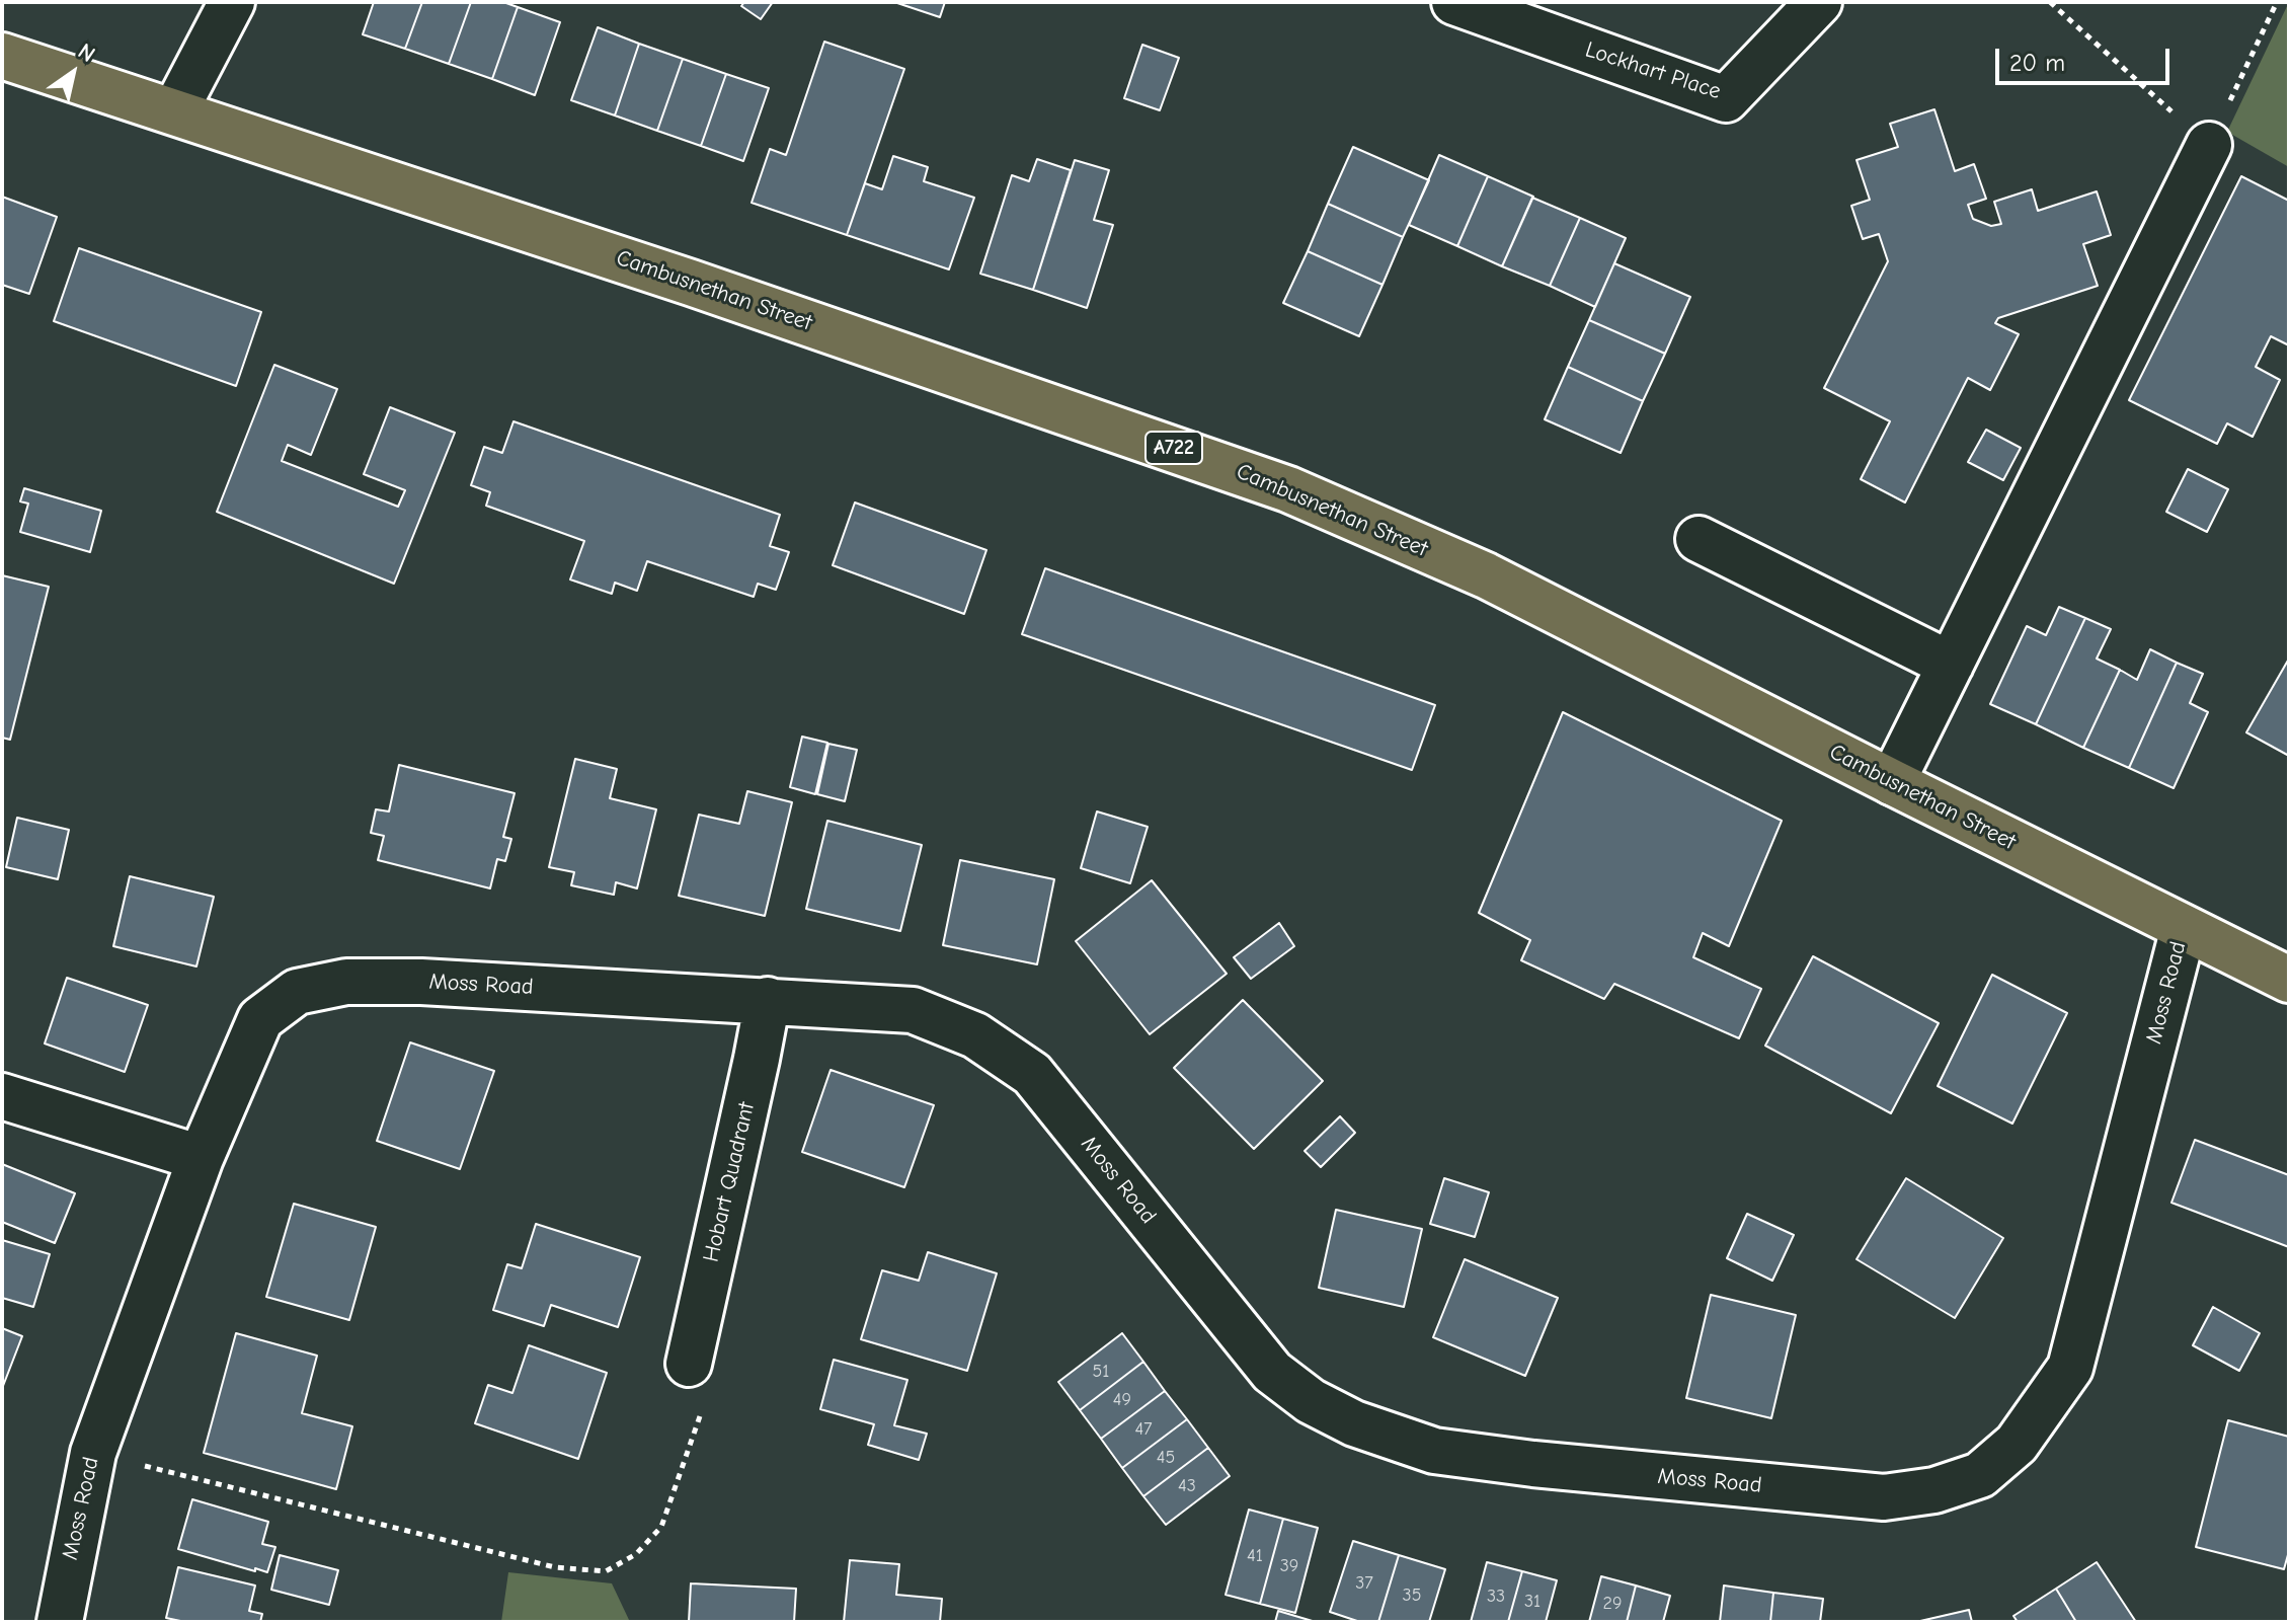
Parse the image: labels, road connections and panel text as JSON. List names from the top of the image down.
{
  "streets": {
    "main road": ["Cambusnethan Street", "A722"],
    "street": ["Lockhart Place", "Moss Road", "Hobart Quadrant"]
  },
  "crossings": [
    ["Cambusnethan Street", "Moss Road"],
    ["Moss Road", "Hobart Quadrant"]
  ],
  "house_numbers": [
    "51",
    "49",
    "47",
    "45",
    "43",
    "41",
    "39",
    "37",
    "35",
    "33",
    "31",
    "29"
  ],
  "scale_bar": "20 m",
  "north": "top right"
}
